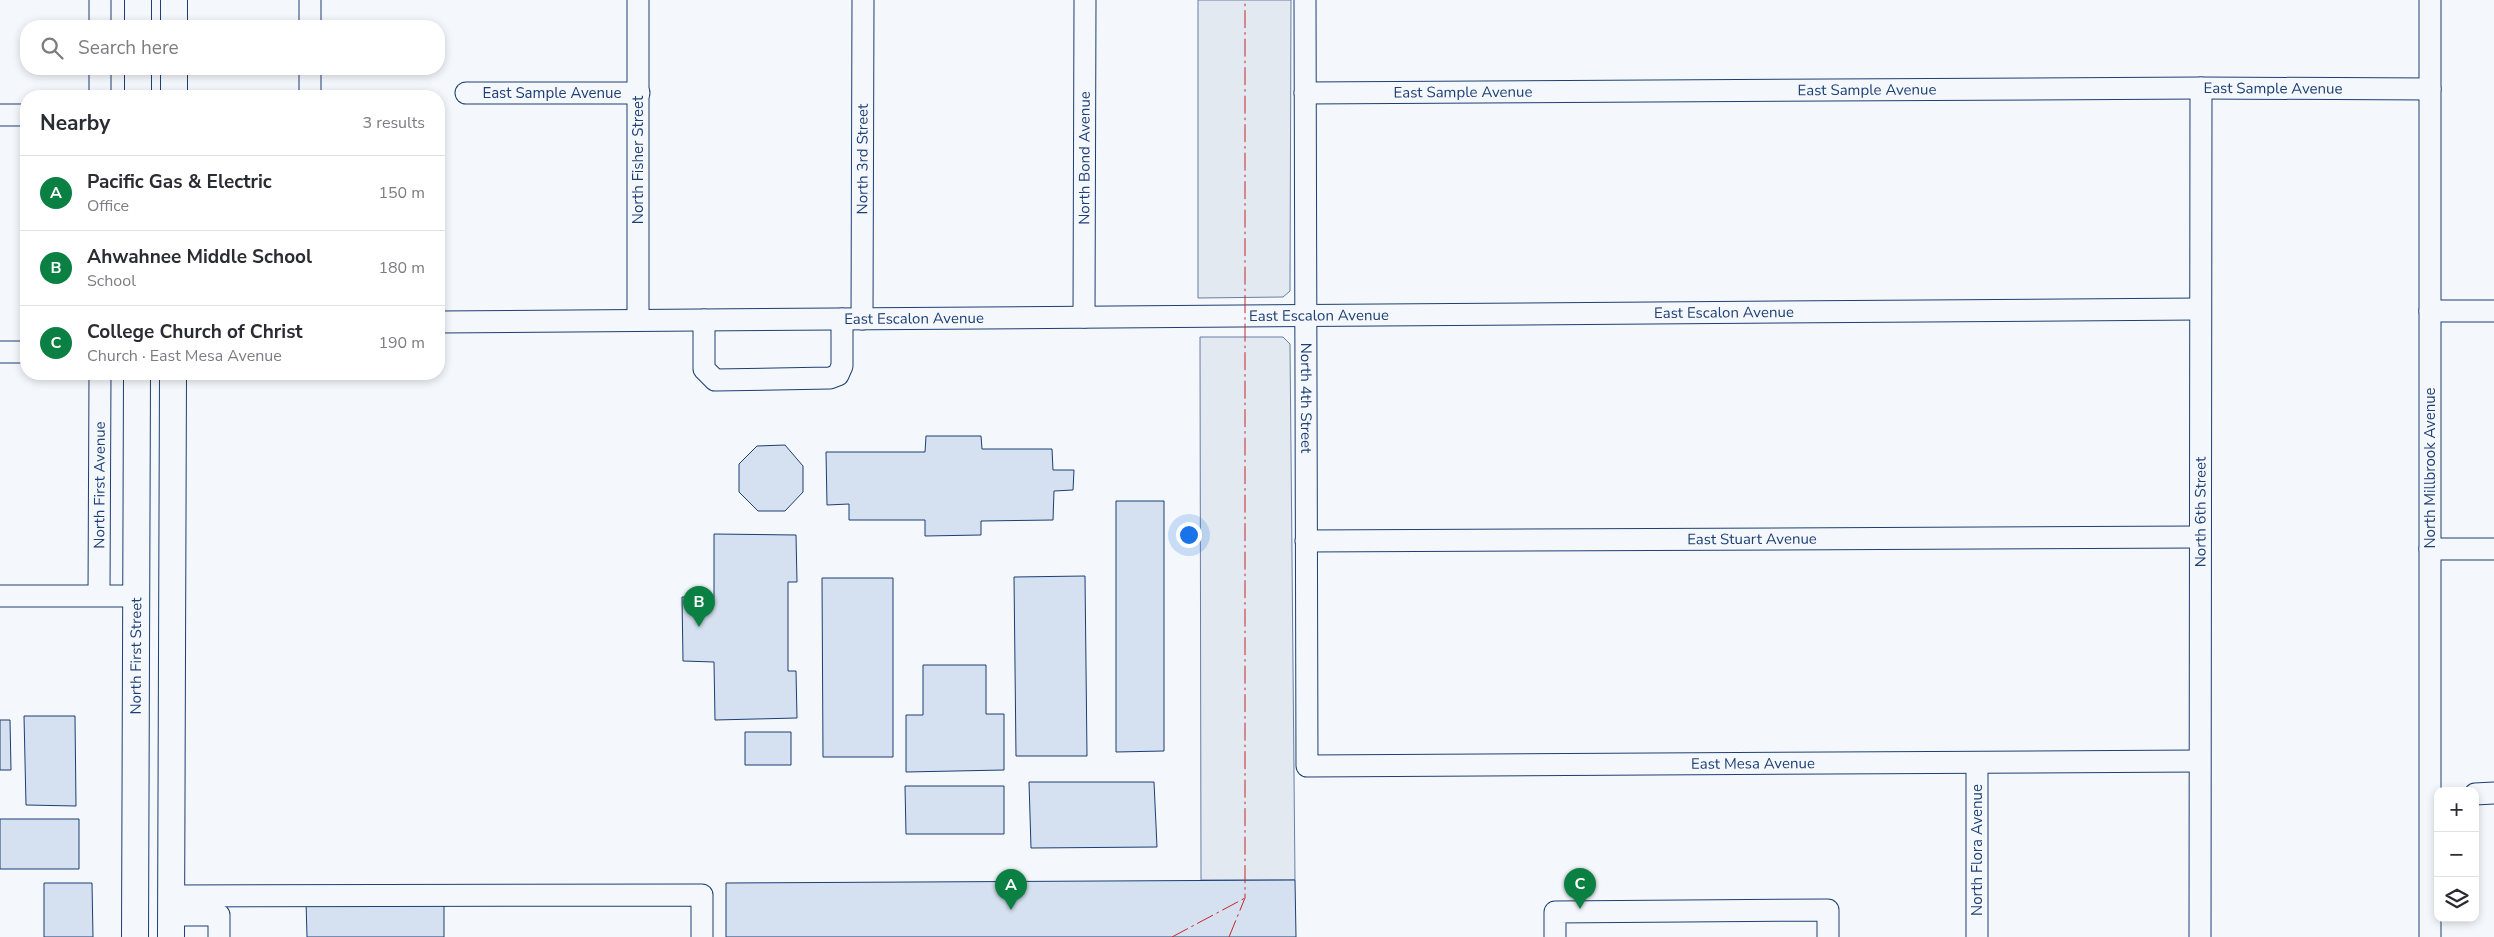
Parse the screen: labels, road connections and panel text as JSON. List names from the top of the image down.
{
  "streets": {
    "main road": ["North First Street"],
    "street": [
      "East Sample Avenue",
      "North 3rd Street",
      "North Bond Avenue",
      "North Fisher Street",
      "East Escalon Avenue",
      "North 4th Street",
      "North Millbrook Avenue",
      "North First Avenue",
      "North 6th Street",
      "East Stuart Avenue",
      "East Mesa Avenue",
      "North Flora Avenue"
    ]
  },
  "crossings": [
    ["East Sample Avenue", "North Fisher Street"],
    ["East Sample Avenue", "North 4th Street"],
    ["East Sample Avenue", "North Millbrook Avenue"],
    ["East Sample Avenue", "North 6th Street"],
    ["North 3rd Street", "East Escalon Avenue"],
    ["North Bond Avenue", "East Escalon Avenue"],
    ["North Fisher Street", "East Escalon Avenue"],
    ["East Escalon Avenue", "North 4th Street"],
    ["East Escalon Avenue", "North 6th Street"],
    ["North 4th Street", "East Stuart Avenue"],
    ["North 4th Street", "East Mesa Avenue"],
    ["North 6th Street", "East Stuart Avenue"],
    ["North 6th Street", "East Mesa Avenue"],
    ["East Mesa Avenue", "North Flora Avenue"]
  ],
  "page": {
    "search": "Search here",
    "heading": ["Nearby", "3 results"],
    "list": [
      {
        "mark": "A",
        "name": "Pacific Gas & Electric",
        "note": "Office",
        "value": "150 m"
      },
      {
        "mark": "B",
        "name": "Ahwahnee Middle School",
        "note": "School",
        "value": "180 m"
      },
      {
        "mark": "C",
        "name": "College Church of Christ",
        "note": "Church · East Mesa Avenue",
        "value": "190 m"
      }
    ],
    "pins": ["B", "C", "A"],
    "map_buttons": ["+", "−"]
  }
}
